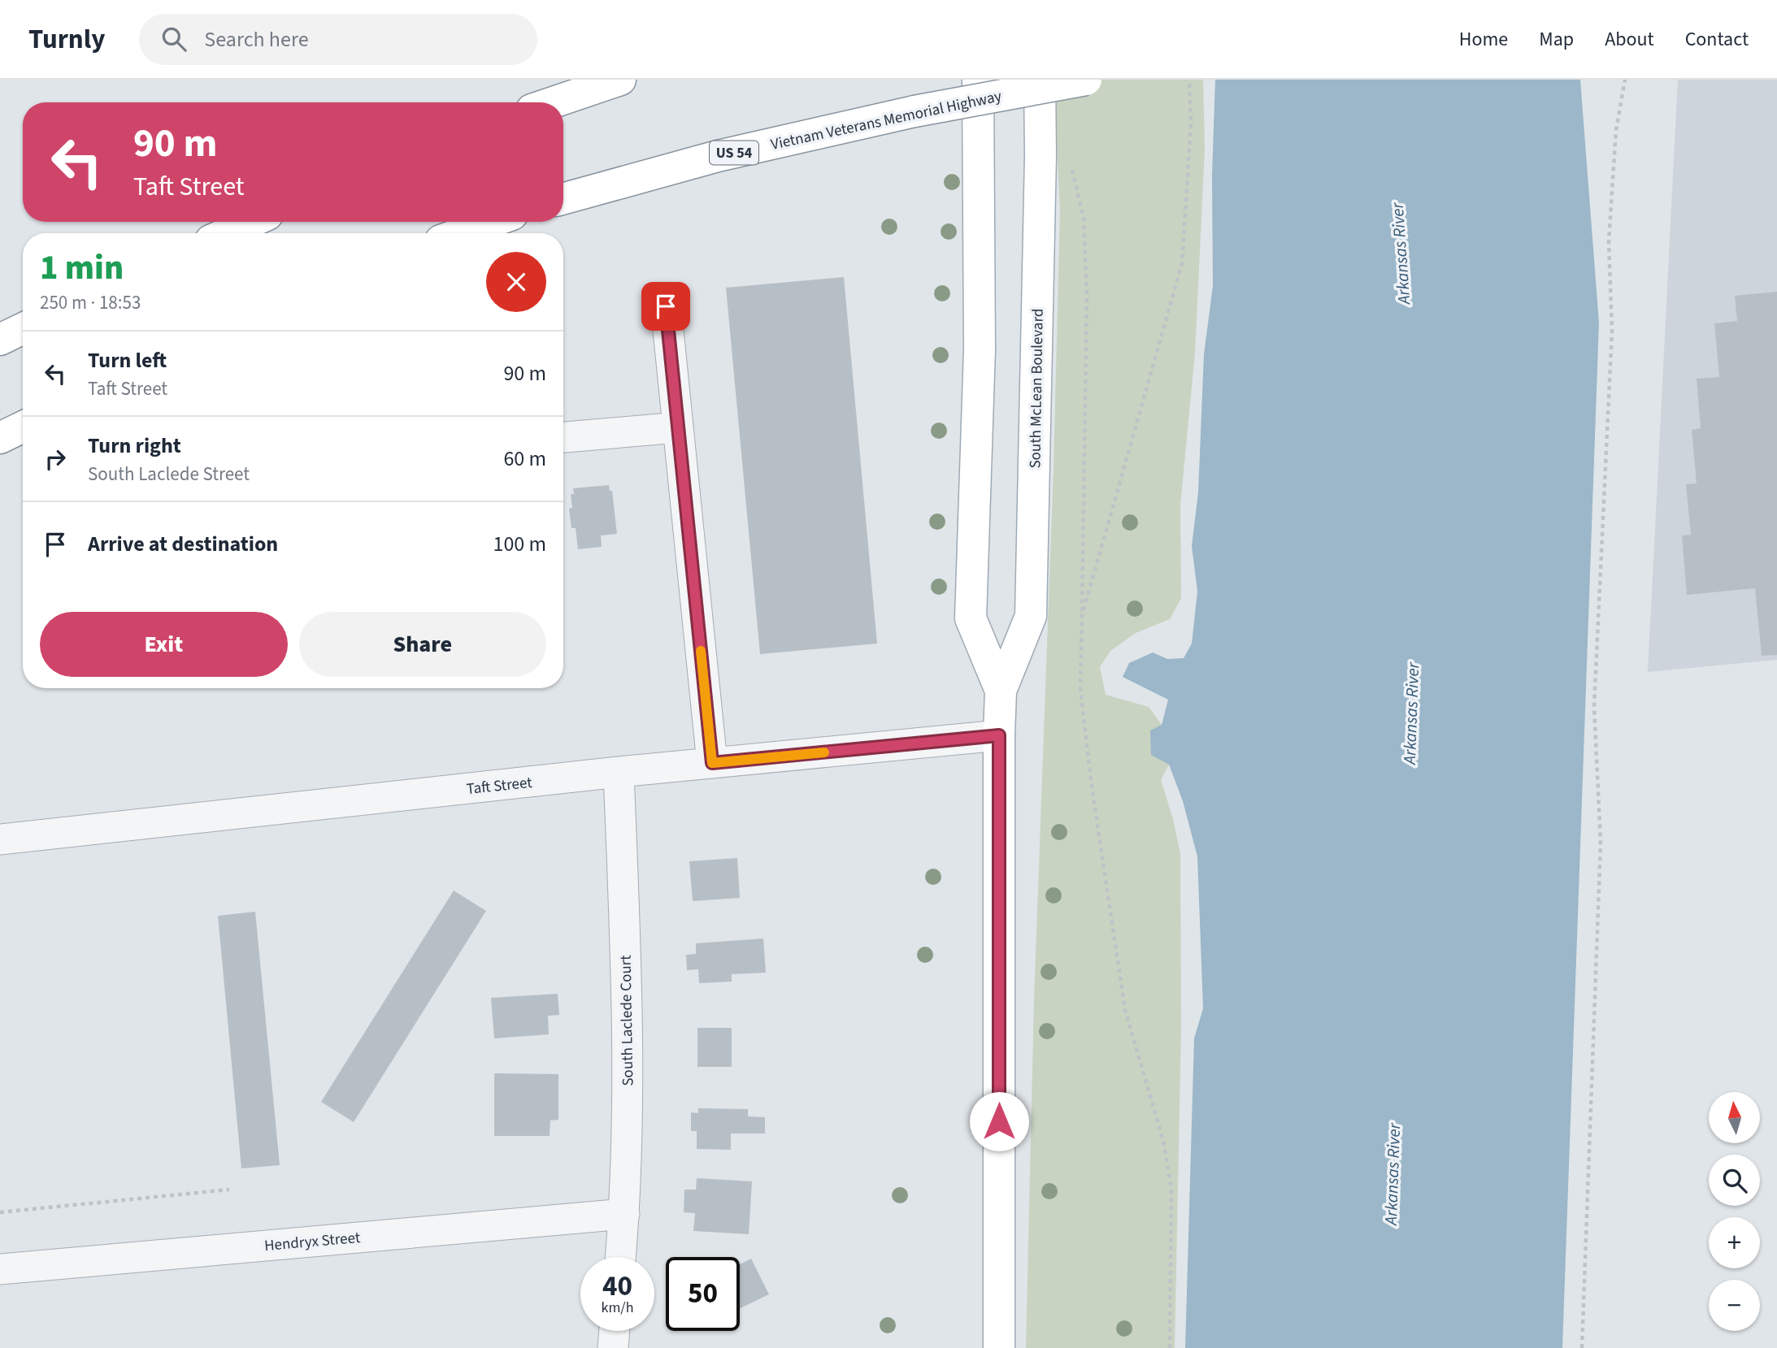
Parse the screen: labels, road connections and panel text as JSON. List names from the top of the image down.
{
  "streets": {
    "main road": ["Vietnam Veterans Memorial Highway", "US 54", "South McLean Boulevard"],
    "street": ["Taft Street", "South Laclede Court", "Hendryx Street"]
  },
  "crossings": [
    ["South McLean Boulevard", "Taft Street"],
    ["Taft Street", "South Laclede Court"],
    ["South Laclede Court", "Hendryx Street"]
  ],
  "water": ["Arkansas River"],
  "north": "top",
  "page": {
    "header": "Turnly",
    "search": "Search here",
    "nav": [
      "Home",
      "Map",
      "About",
      "Contact"
    ],
    "turn": ["90 m", "Taft Street"],
    "heading": ["1 min", "250 m · 18:53"],
    "list": [
      {
        "name": "Turn left",
        "note": "Taft Street",
        "value": "90 m"
      },
      {
        "name": "Turn right",
        "note": "South Laclede Street",
        "value": "60 m"
      },
      {
        "name": "Arrive at destination",
        "value": "100 m"
      }
    ],
    "buttons": ["Exit", "Share"],
    "map_buttons": ["+", "−"],
    "speed": "40 km/h",
    "limit": "50"
  }
}
